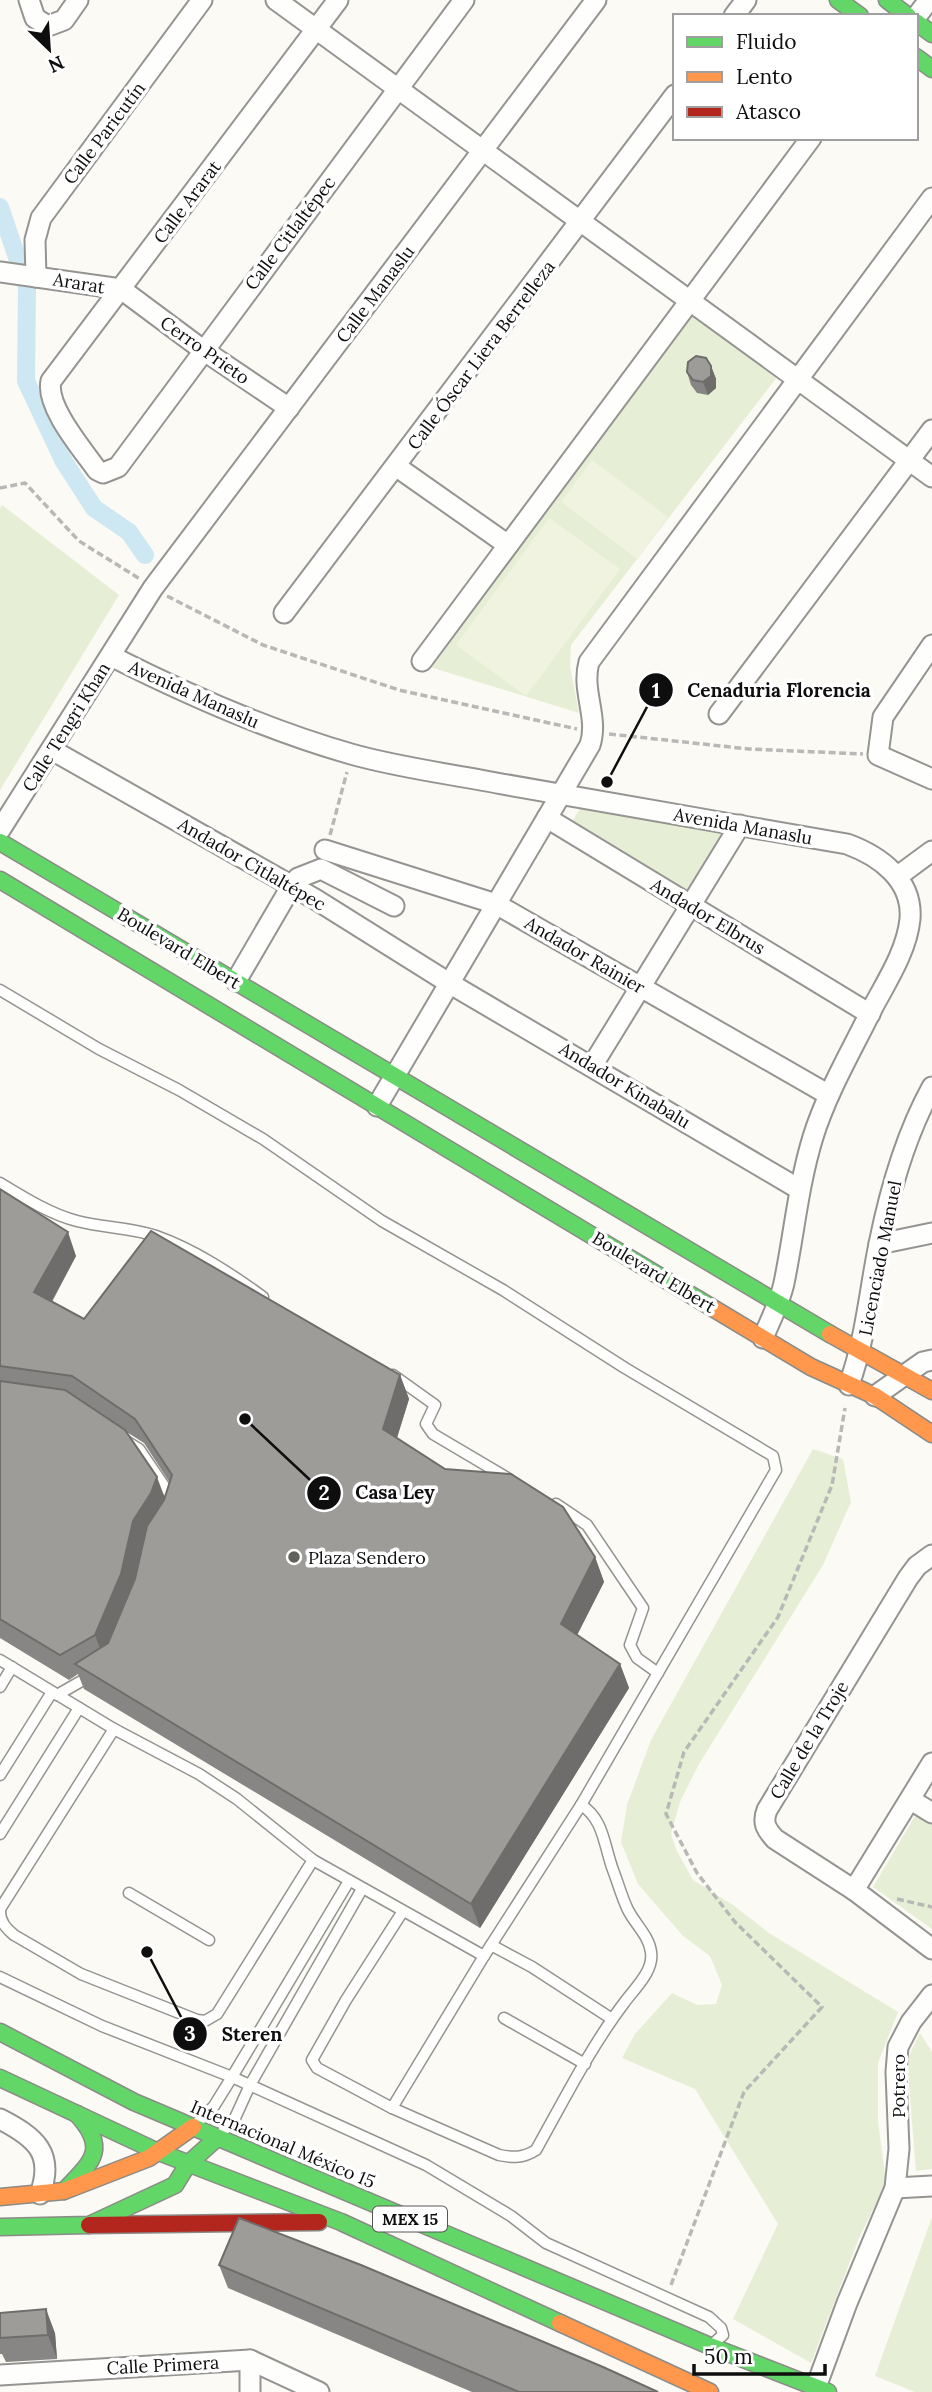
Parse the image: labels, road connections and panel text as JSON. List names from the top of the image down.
{
  "streets": {
    "main road": ["Boulevard Elbert", "Internacional México 15", "MEX 15"],
    "street": [
      "Calle Paricutín",
      "Calle Ararat",
      "Calle Citlaltépec",
      "Ararat",
      "Calle Manaslu",
      "Cerro Prieto",
      "Calle Óscar Liera Berrelleza",
      "Avenida Manaslu",
      "Calle Tengri Khan",
      "Andador Citlaltépec",
      "Andador Elbrus",
      "Andador Rainier",
      "Andador Kinabalu",
      "Licenciado Manuel",
      "Calle de la Troje",
      "Potrero",
      "Calle Primera"
    ]
  },
  "crossings": [
    ["Calle Paricutín", "Ararat"],
    ["Calle Ararat", "Calle Citlaltépec"],
    ["Calle Ararat", "Ararat"],
    ["Calle Ararat", "Cerro Prieto"],
    ["Calle Citlaltépec", "Cerro Prieto"],
    ["Ararat", "Cerro Prieto"],
    ["Calle Manaslu", "Cerro Prieto"],
    ["Calle Manaslu", "Calle Tengri Khan"],
    ["Avenida Manaslu", "Calle Tengri Khan"],
    ["Calle Tengri Khan", "Andador Citlaltépec"],
    ["Andador Citlaltépec", "Andador Kinabalu"],
    ["Boulevard Elbert", "Licenciado Manuel"],
    ["Potrero", "Internacional México 15"]
  ],
  "places": [
    "Cenaduria Florencia",
    "Casa Ley",
    "Plaza Sendero",
    "Steren"
  ],
  "legend": ["Fluido", "Lento", "Atasco"],
  "scale_bar": "50 m",
  "north": "bottom right"
}
